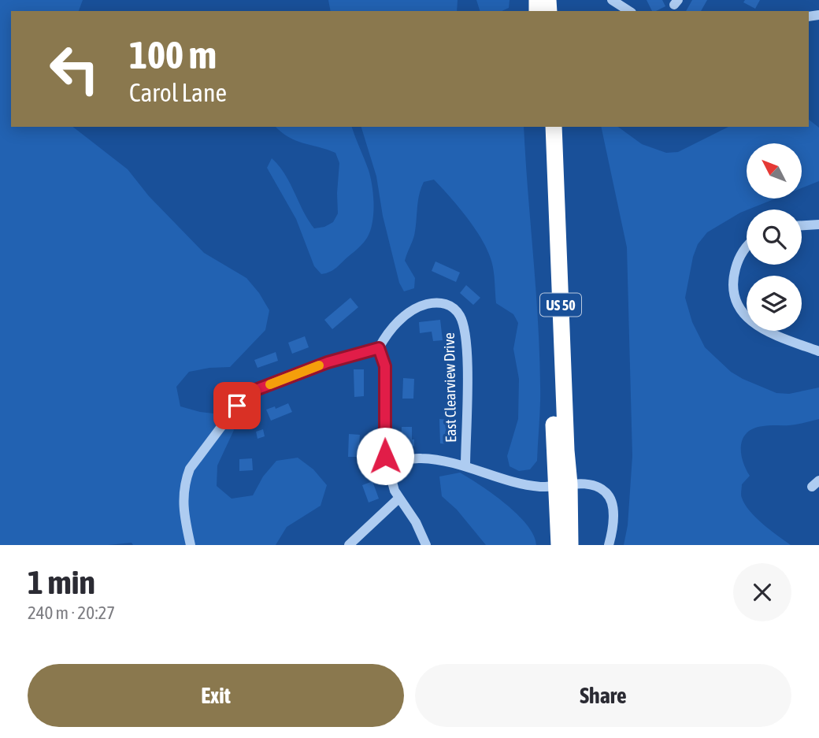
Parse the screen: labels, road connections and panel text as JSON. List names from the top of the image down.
{
  "streets": {
    "highway": ["US 50"],
    "street": ["East Clearview Drive"]
  },
  "north": "top left",
  "page": {
    "turn": ["100 m", "Carol Lane"],
    "heading": ["1 min", "240 m · 20:27"],
    "buttons": ["Exit", "Share"]
  }
}
